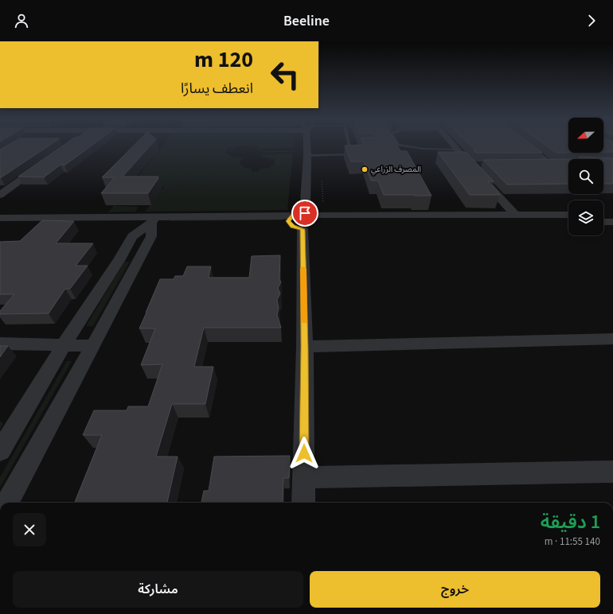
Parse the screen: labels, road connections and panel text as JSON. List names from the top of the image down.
{
  "places": ["المصرف الزراعي"],
  "north": "left",
  "page": {
    "header": "Beeline",
    "turn": ["120 m", "انعطف يسارًا"],
    "heading": ["1 دقيقة", "140 m · 11:55"],
    "buttons": ["خروج", "مشاركة"]
  }
}
